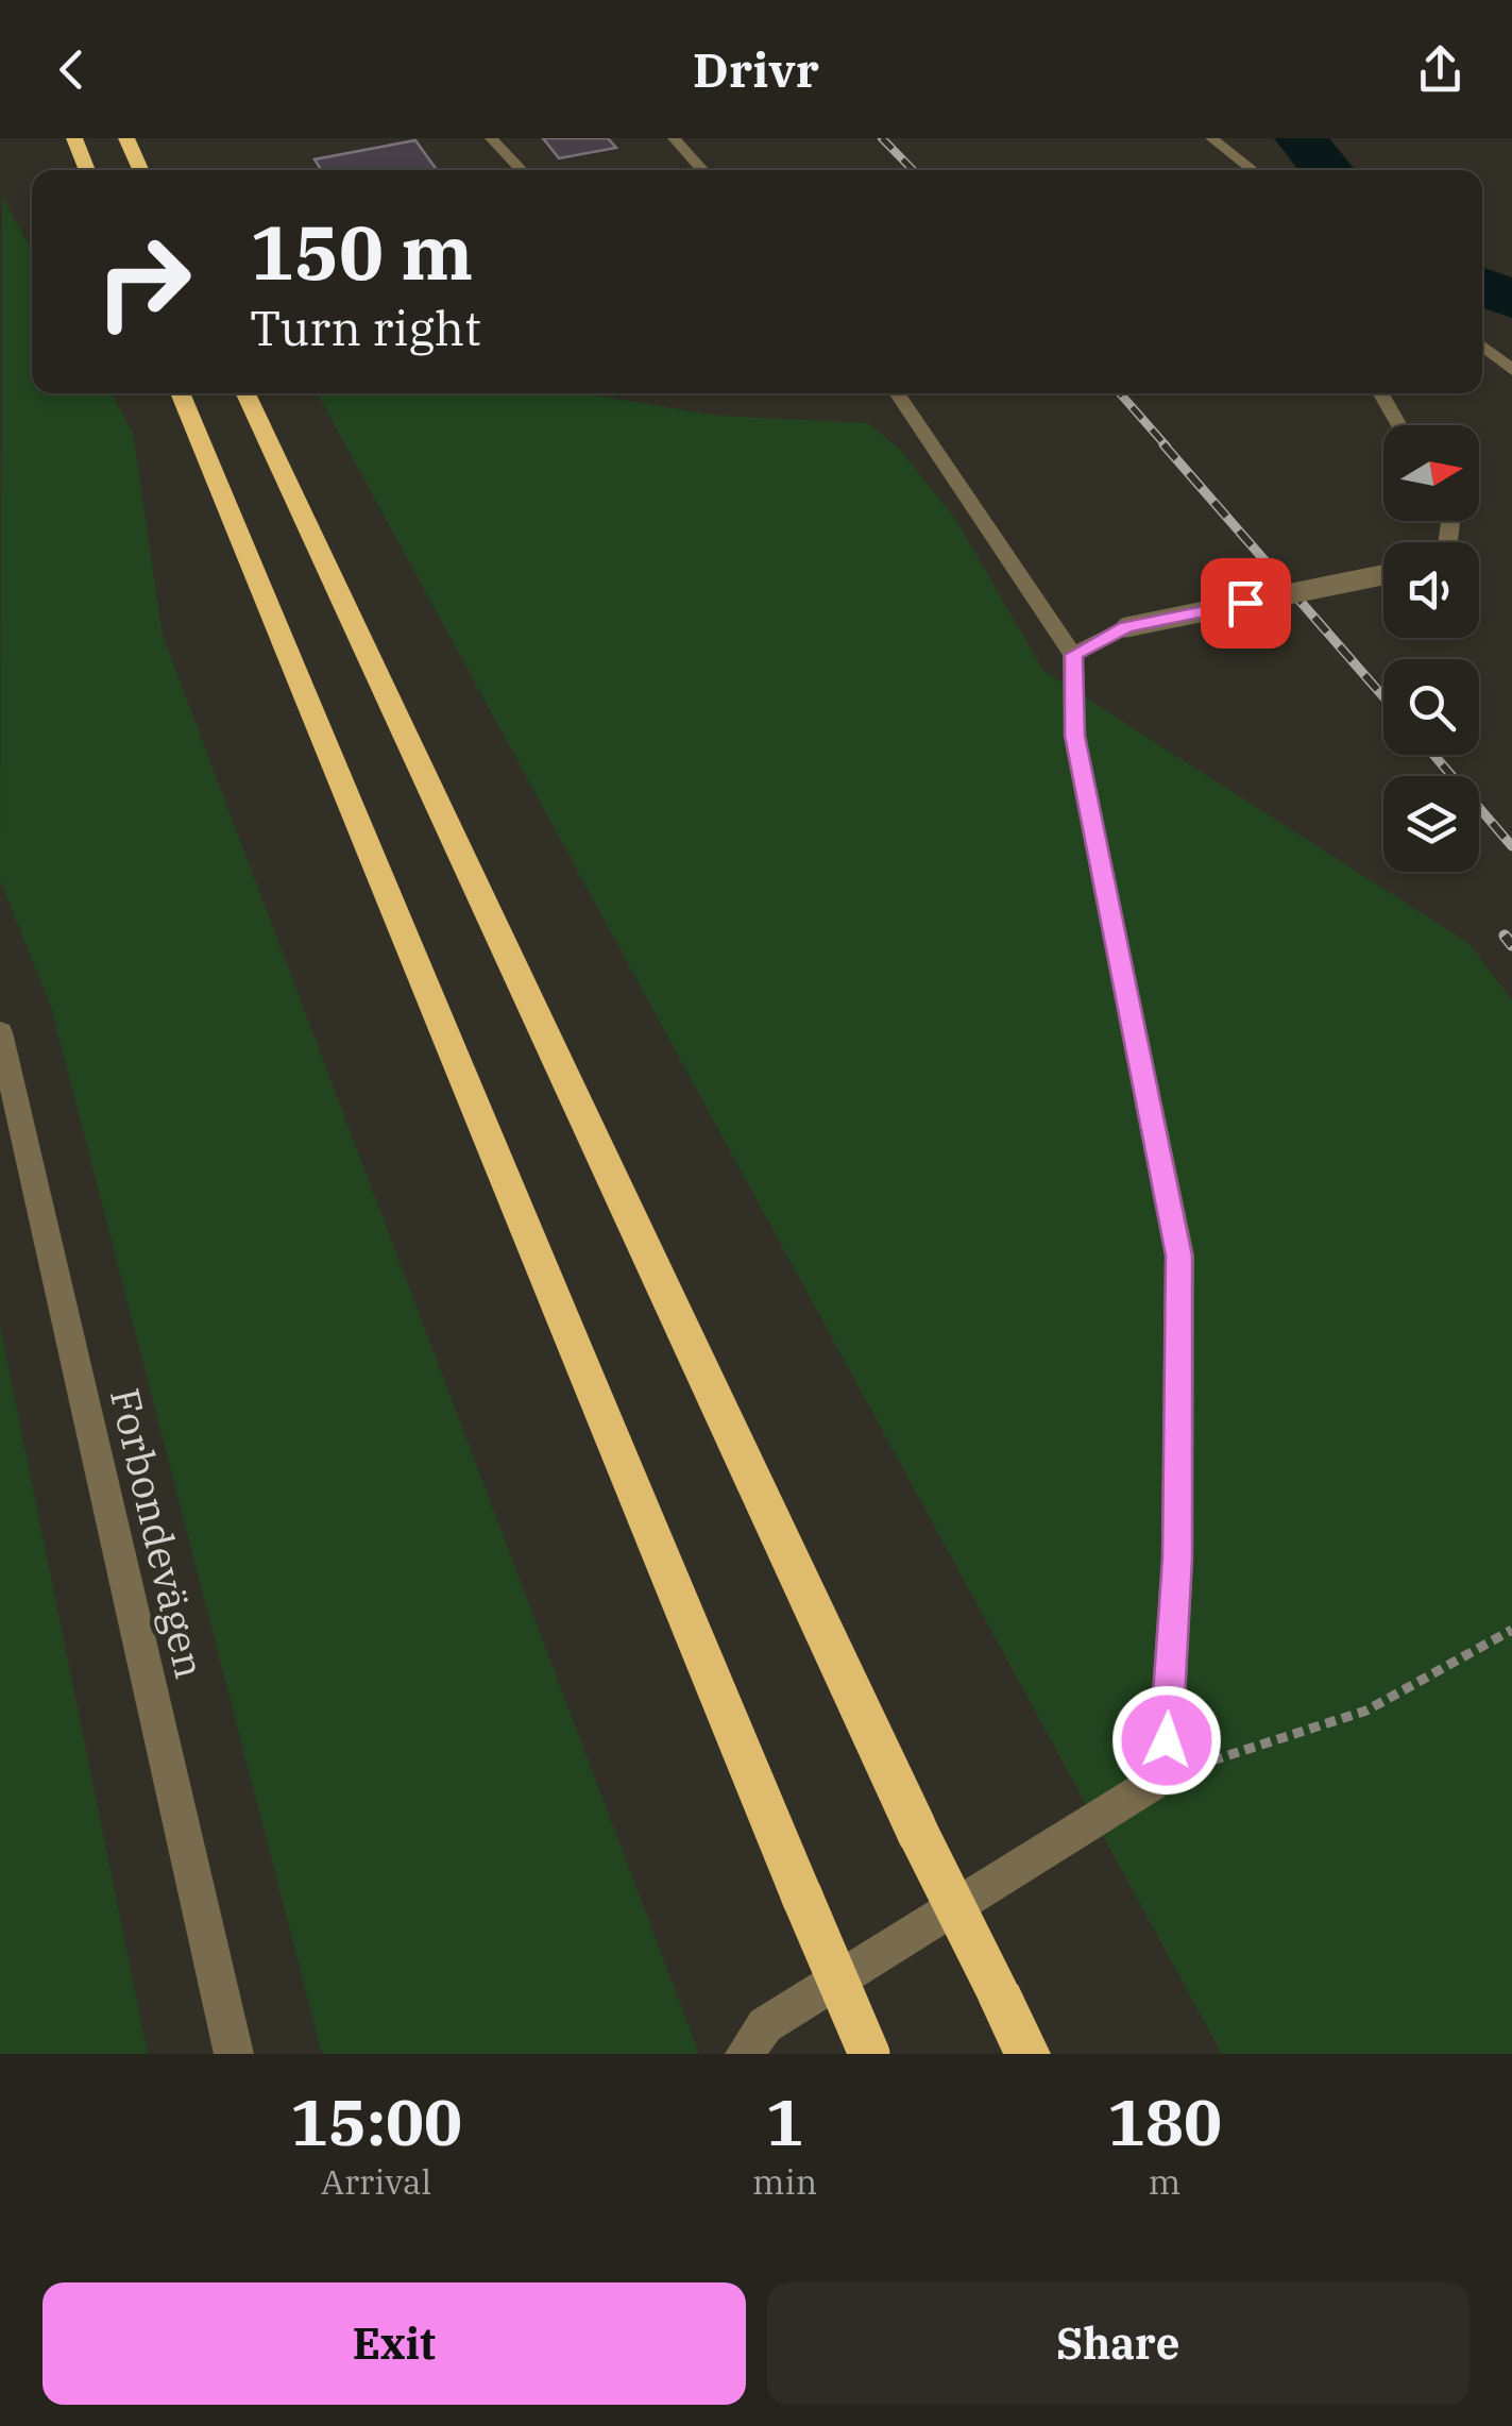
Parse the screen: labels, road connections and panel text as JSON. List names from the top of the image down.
{
  "streets": {
    "street": ["Forbondevägen"]
  },
  "north": "right",
  "page": {
    "header": "Drivr",
    "turn": ["150 m", "Turn right"],
    "eta": [
      "15:00",
      "Arrival",
      "1",
      "min",
      "180",
      "m"
    ],
    "buttons": ["Exit", "Share"]
  }
}
